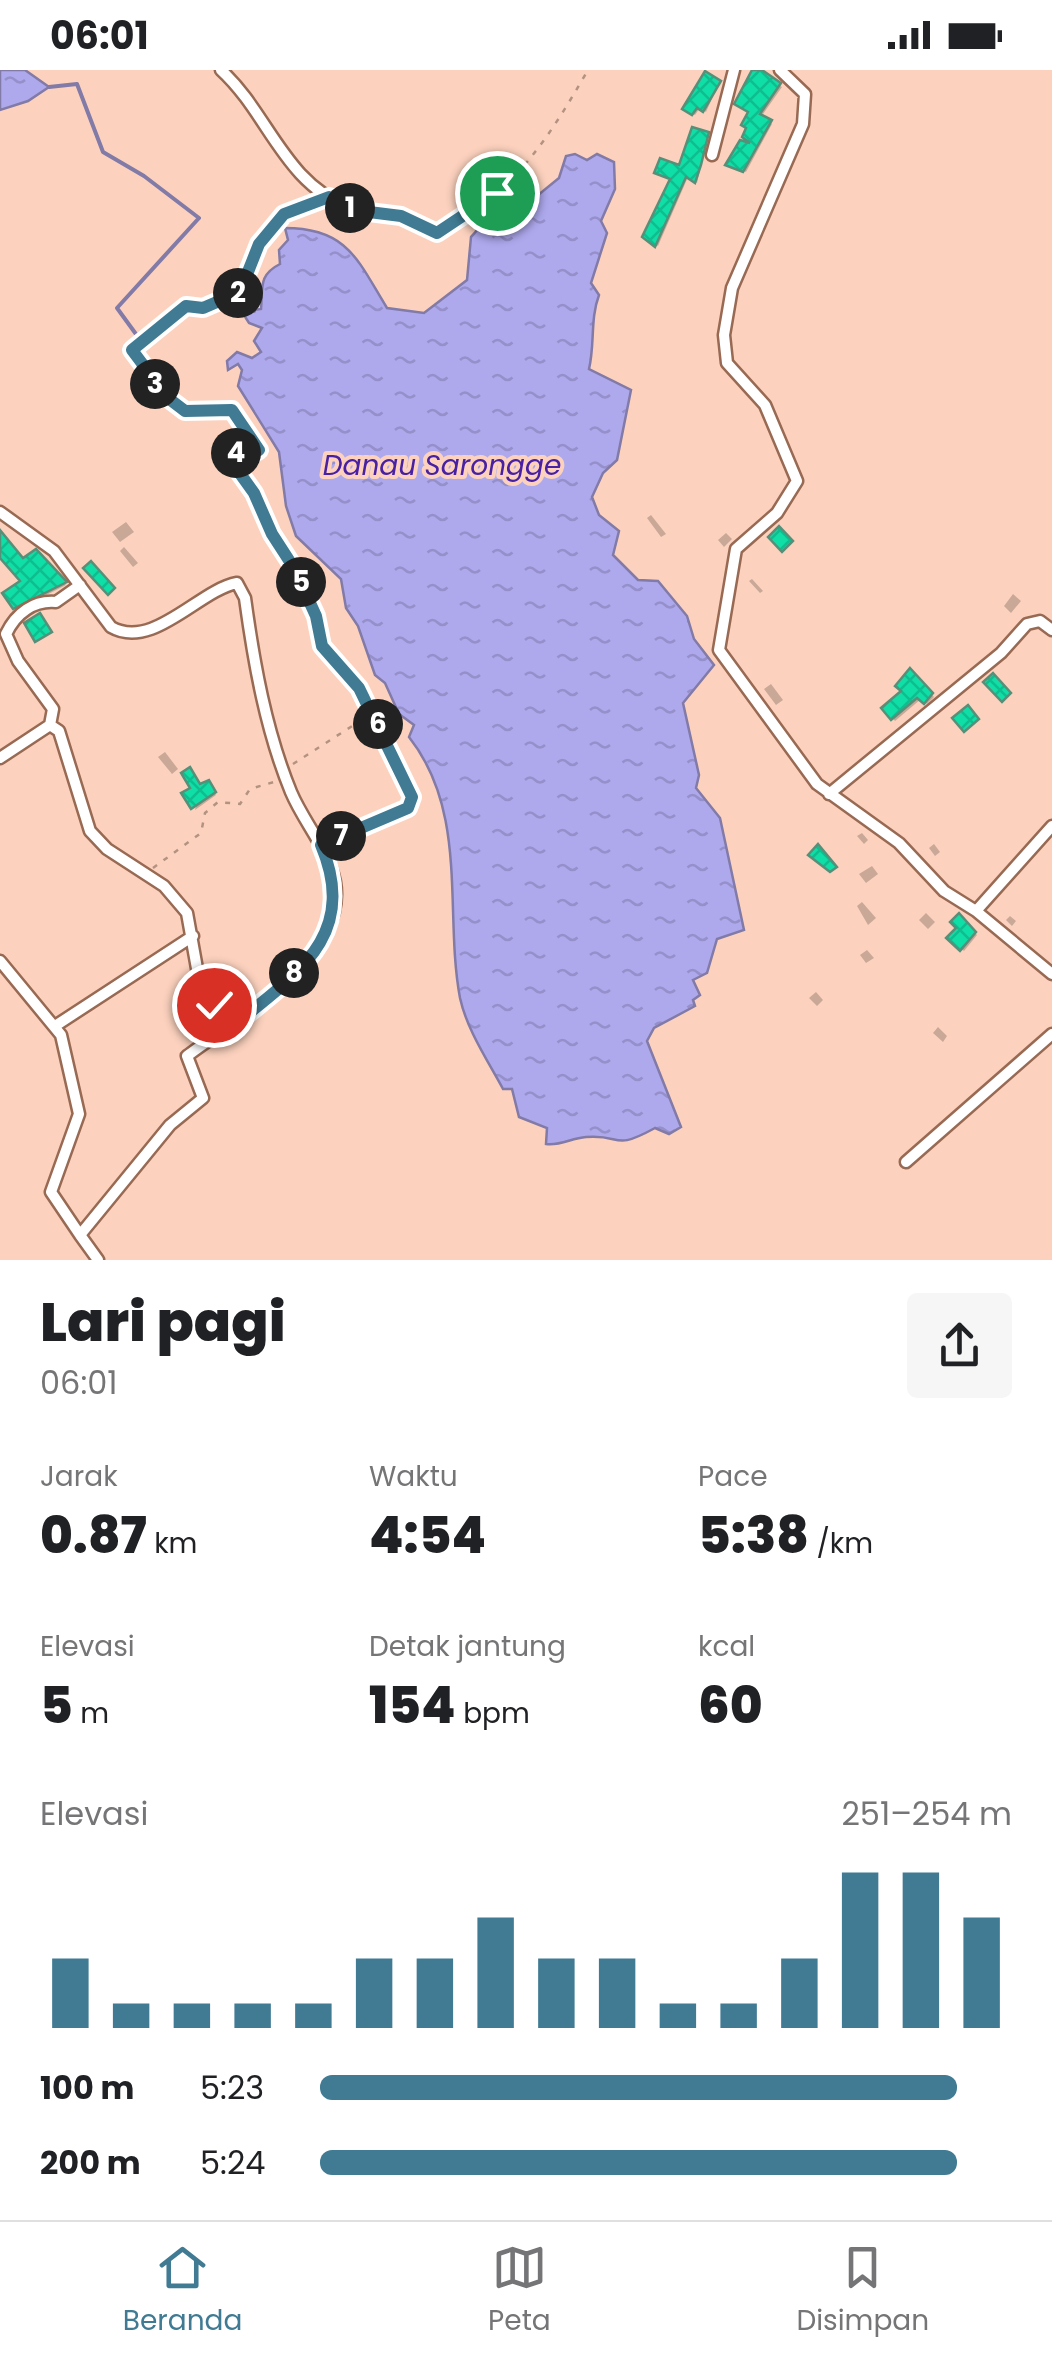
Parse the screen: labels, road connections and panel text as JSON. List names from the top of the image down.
{
  "water": ["Danau Sarongge"],
  "page": {
    "status": "06:01",
    "pins": [
      "1",
      "2",
      "3",
      "4",
      "5",
      "6",
      "7",
      "8"
    ],
    "heading": ["Lari pagi", "06:01"],
    "stats": [
      ["Jarak", "0.87 km"],
      ["Waktu", "4:54"],
      ["Pace", "5:38 /km"],
      ["Elevasi", "5 m"],
      ["Detak jantung", "154 bpm"],
      ["kcal", "60"]
    ],
    "chart": ["Elevasi", "251–254 m"],
    "list": [
      {
        "name": "100 m",
        "note": "5:23"
      },
      {
        "name": "200 m",
        "note": "5:24"
      }
    ],
    "tabs": ["Beranda", "Peta", "Disimpan"]
  }
}
